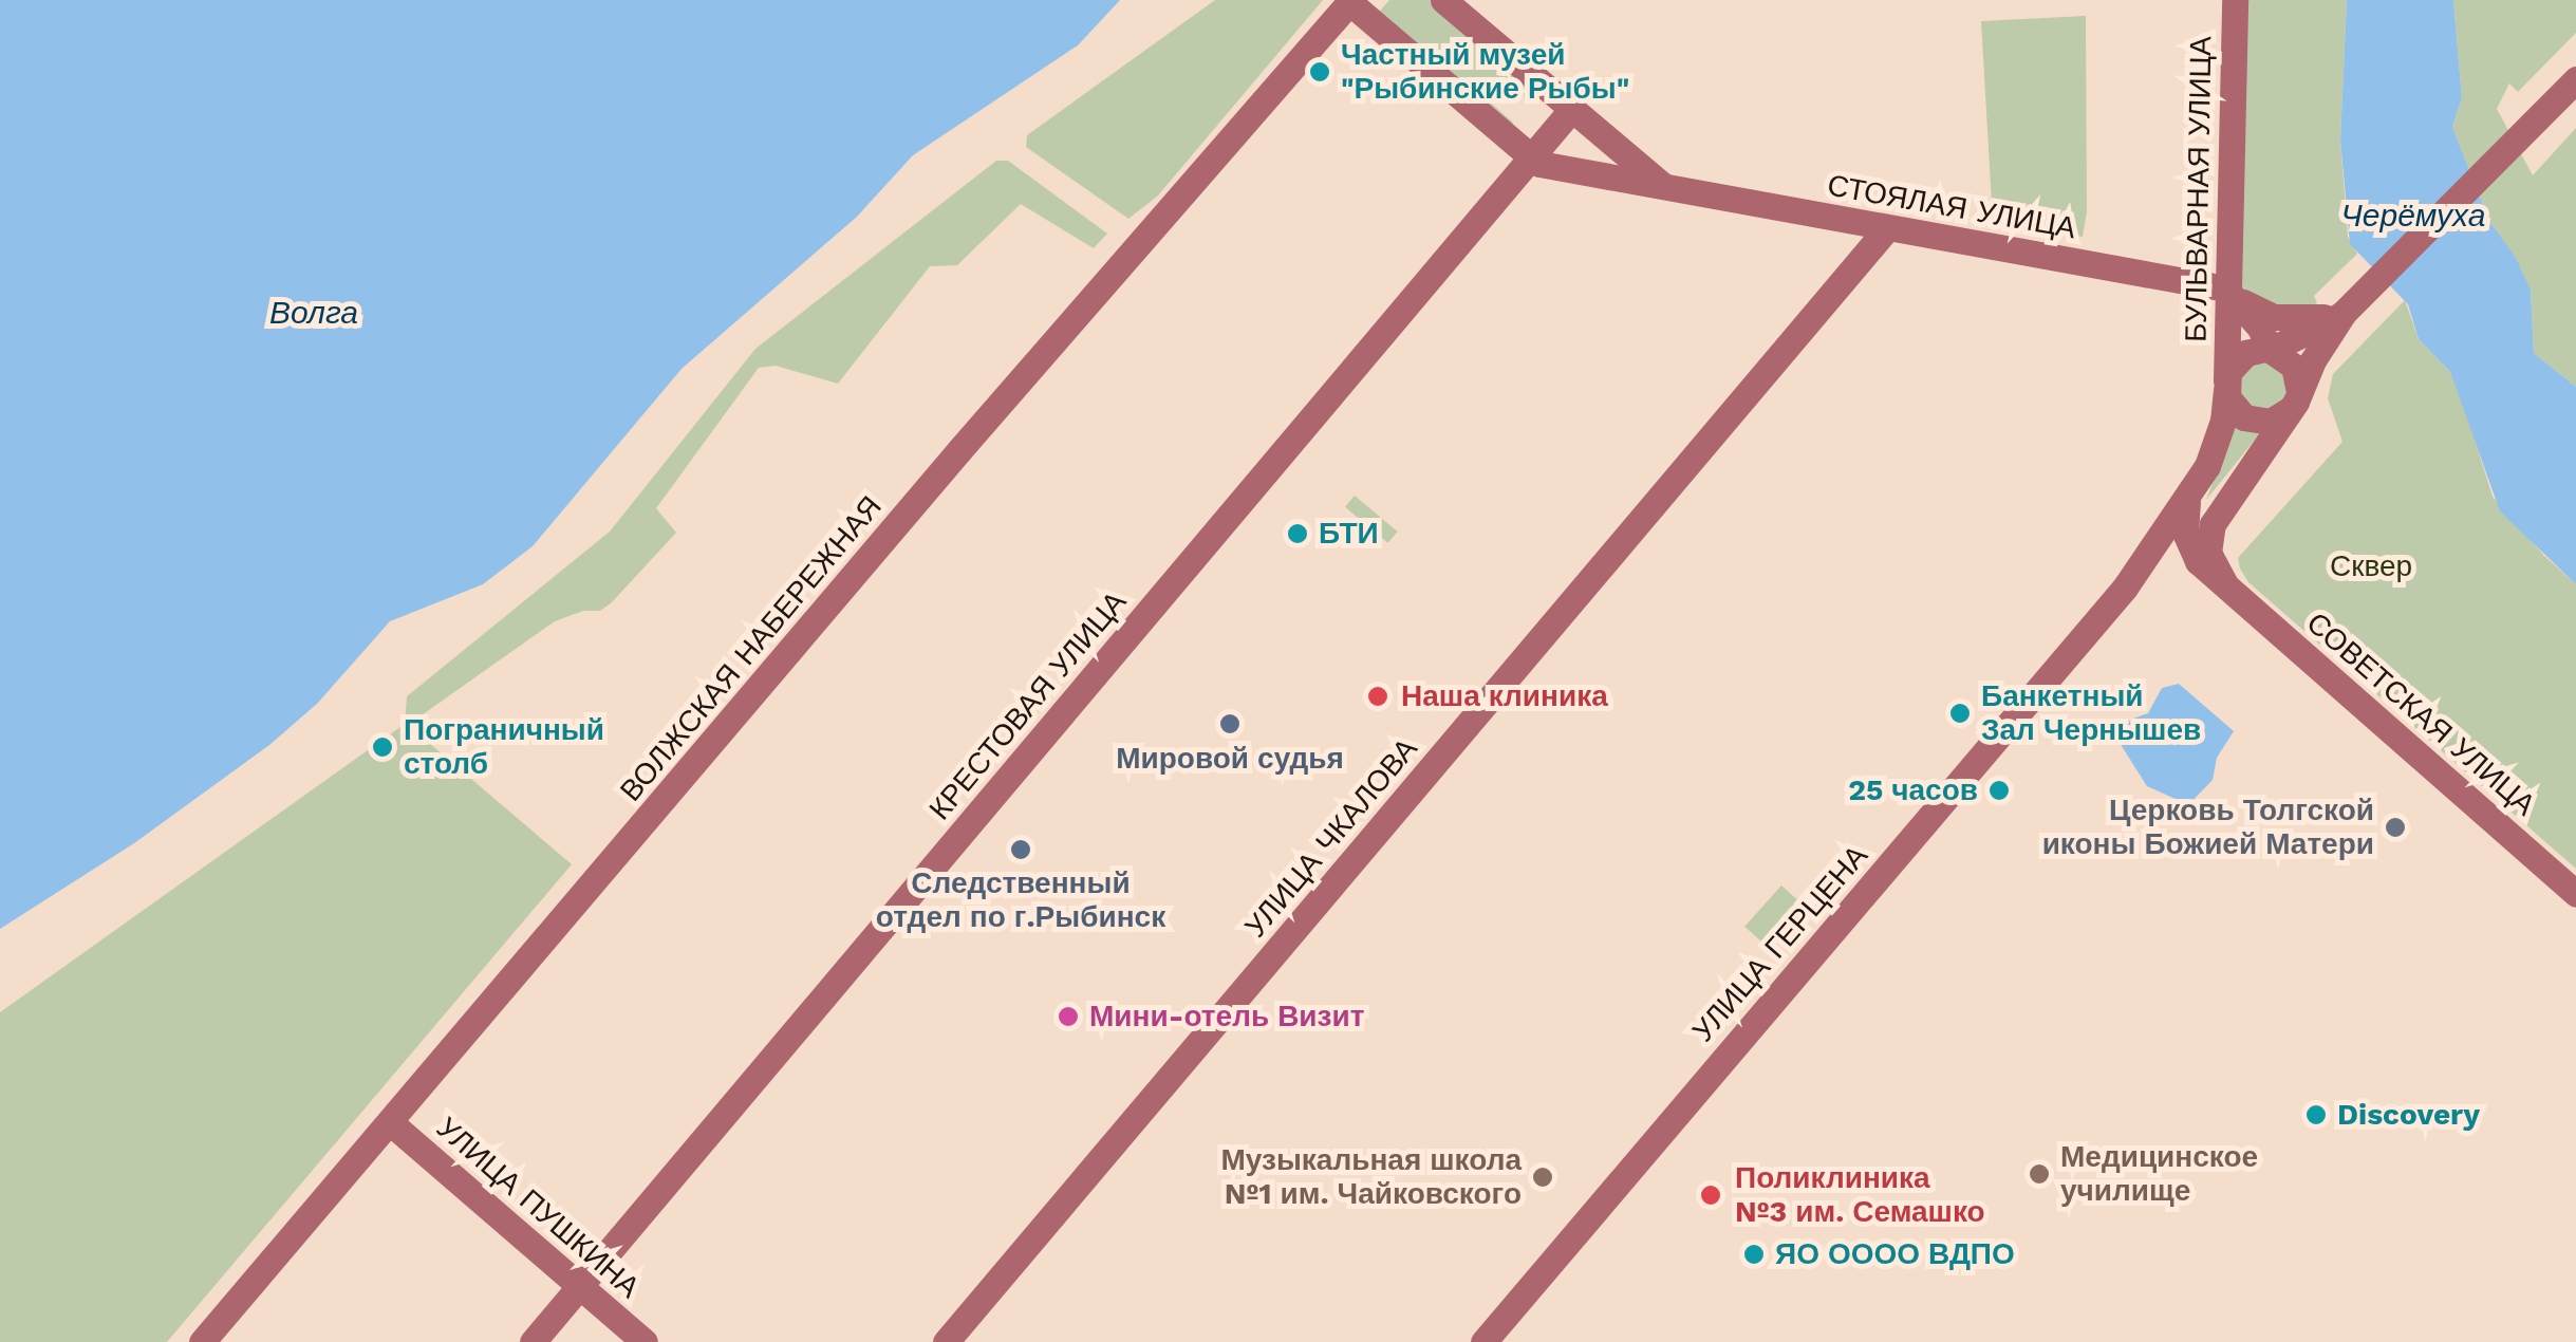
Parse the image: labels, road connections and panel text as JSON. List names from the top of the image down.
{
  "streets": {
    "street": [
      "БУЛЬВАРНАЯ УЛИЦА",
      "СТОЯЛАЯ УЛИЦА",
      "ВОЛЖСКАЯ НАБЕРЕЖНАЯ",
      "КРЕСТОВАЯ УЛИЦА",
      "СОВЕТСКАЯ УЛИЦА",
      "УЛИЦА ЧКАЛОВА",
      "УЛИЦА ГЕРЦЕНА",
      "УЛИЦА ПУШКИНА"
    ]
  },
  "crossings": [
    ["БУЛЬВАРНАЯ УЛИЦА", "СТОЯЛАЯ УЛИЦА"],
    ["БУЛЬВАРНАЯ УЛИЦА", "УЛИЦА ГЕРЦЕНА"],
    ["СТОЯЛАЯ УЛИЦА", "ВОЛЖСКАЯ НАБЕРЕЖНАЯ"],
    ["СТОЯЛАЯ УЛИЦА", "КРЕСТОВАЯ УЛИЦА"],
    ["СТОЯЛАЯ УЛИЦА", "УЛИЦА ЧКАЛОВА"],
    ["СТОЯЛАЯ УЛИЦА", "УЛИЦА ГЕРЦЕНА"],
    ["ВОЛЖСКАЯ НАБЕРЕЖНАЯ", "УЛИЦА ПУШКИНА"],
    ["КРЕСТОВАЯ УЛИЦА", "УЛИЦА ПУШКИНА"],
    ["СОВЕТСКАЯ УЛИЦА", "УЛИЦА ГЕРЦЕНА"]
  ],
  "water": ["Черёмуха", "Волга"],
  "parks": ["Сквер"],
  "places": [
    "Частный музей \"Рыбинские Рыбы\"",
    "БТИ",
    "Наша клиника",
    "Банкетный Зал Чернышев",
    "Мировой судья",
    "Пограничный столб",
    "25 часов",
    "Церковь Толгской иконы Божией Матери",
    "Следственный отдел по г.Рыбинск",
    "Мини-отель Визит",
    "Discovery",
    "Медицинское училище",
    "Музыкальная школа №1 им. Чайковского",
    "Поликлиника №3 им. Семашко",
    "ЯО ОООО ВДПО"
  ]
}
